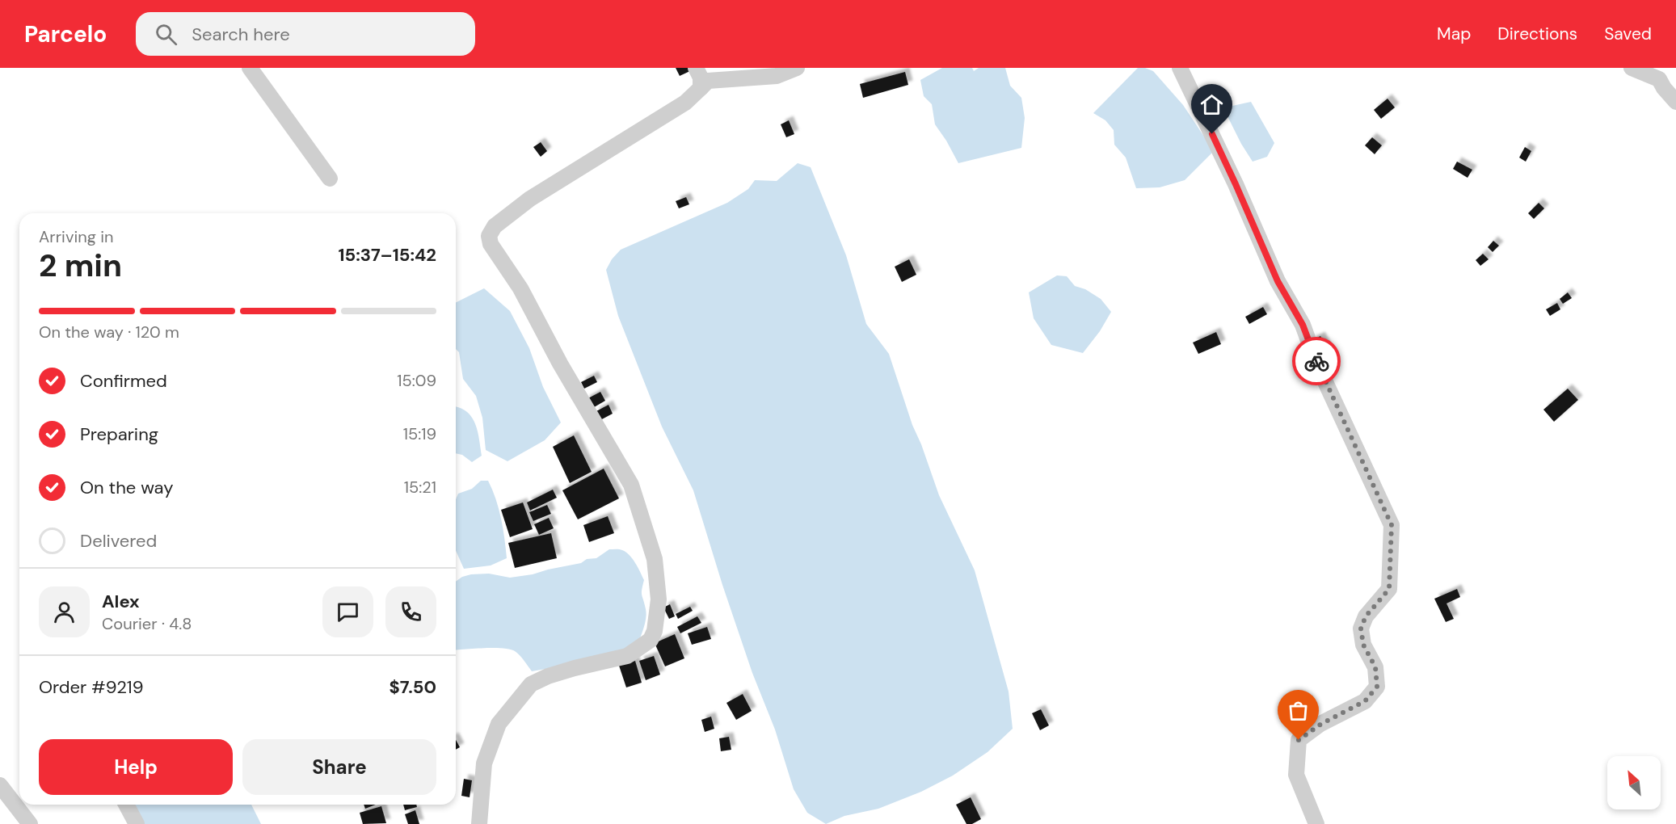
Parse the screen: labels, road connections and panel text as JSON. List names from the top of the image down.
{
  "north": "top left",
  "page": {
    "header": "Parcelo",
    "search": "Search here",
    "nav": ["Map", "Directions", "Saved"],
    "heading": ["2 min", "Arriving in", "15:37–15:42"],
    "panel": [
      "Alex",
      "Courier · 4.8",
      "Order #9219",
      "$7.50"
    ],
    "bar": "On the way · 120 m",
    "list": [
      ["Confirmed", "15:09"],
      ["Preparing", "15:19"],
      ["On the way", "15:21"],
      "Delivered"
    ],
    "buttons": ["Help", "Share"]
  }
}
